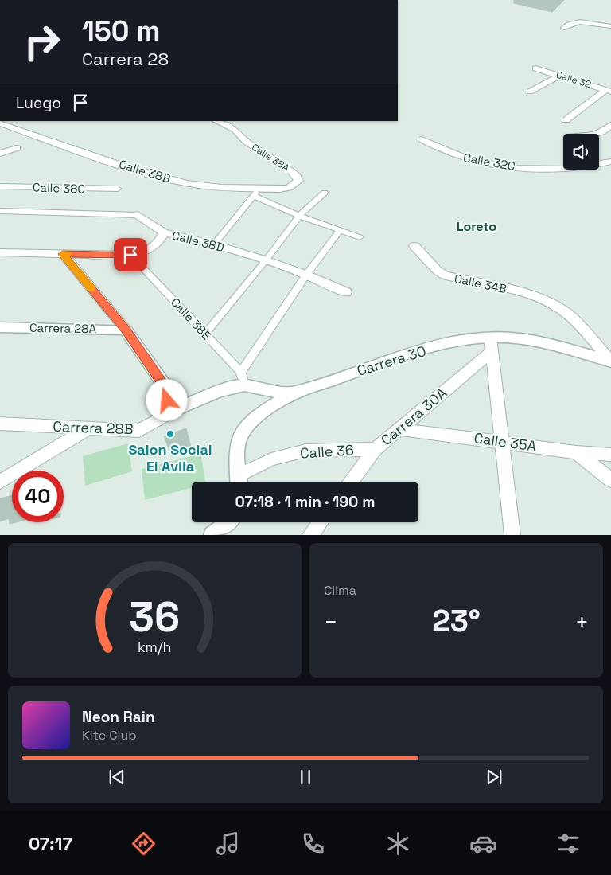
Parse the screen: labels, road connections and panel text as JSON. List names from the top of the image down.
{
  "streets": {
    "street": [
      "Calle 32",
      "Calle 38A",
      "Calle 32C",
      "Calle 38B",
      "Calle 38C",
      "Calle 38D",
      "Calle 34B",
      "Calle 38E",
      "Carrera 28A",
      "Carrera 30",
      "Carrera 30A",
      "Carrera 28B",
      "Calle 35A",
      "Calle 36"
    ]
  },
  "crossings": [
    ["Calle 38A", "Calle 38B"],
    ["Calle 34B", "Carrera 30"],
    ["Calle 38E", "Carrera 28B"],
    ["Carrera 30", "Carrera 30A"],
    ["Carrera 30", "Carrera 28B"],
    ["Carrera 30", "Calle 36"],
    ["Carrera 30A", "Calle 35A"],
    ["Carrera 30A", "Calle 36"]
  ],
  "districts": ["Loreto"],
  "places": ["Salon Social El Avila"],
  "page": {
    "turn": ["150 m", "Carrera 28"],
    "then": "Luego",
    "limit": "40",
    "trip": "07:18 · 1 min · 190 m",
    "tile": "Clima",
    "heat": ["−", "23°", "+"],
    "song": ["Neon Rain", "Kite Club"],
    "tabs": "07:17",
    "gauge": ["36", "km/h"]
  }
}
